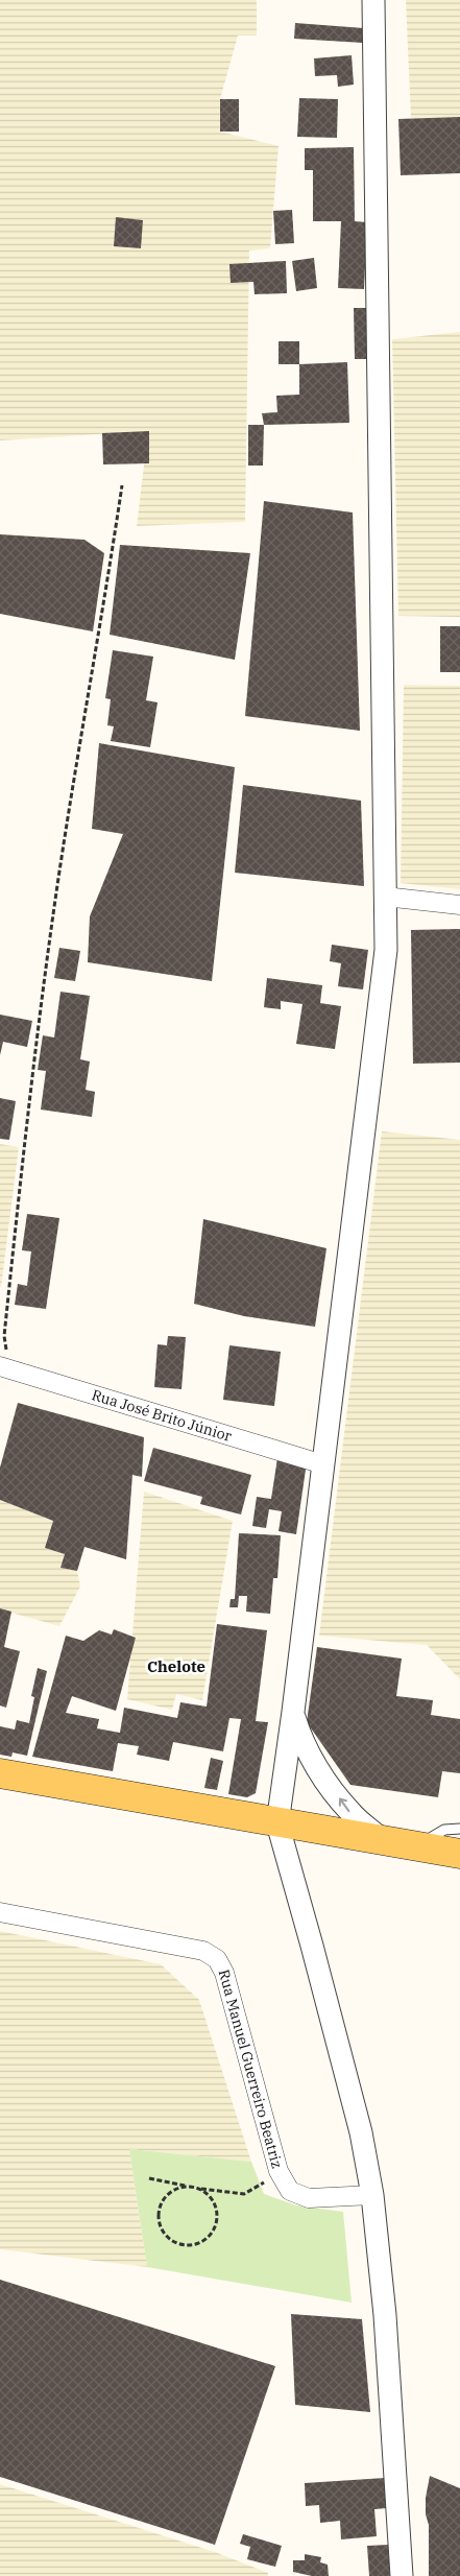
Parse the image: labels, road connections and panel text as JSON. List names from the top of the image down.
{
  "streets": {
    "street": ["Rua José Brito Júnior", "Rua Manuel Guerreiro Beatriz"]
  },
  "districts": ["Chelote"]
}
